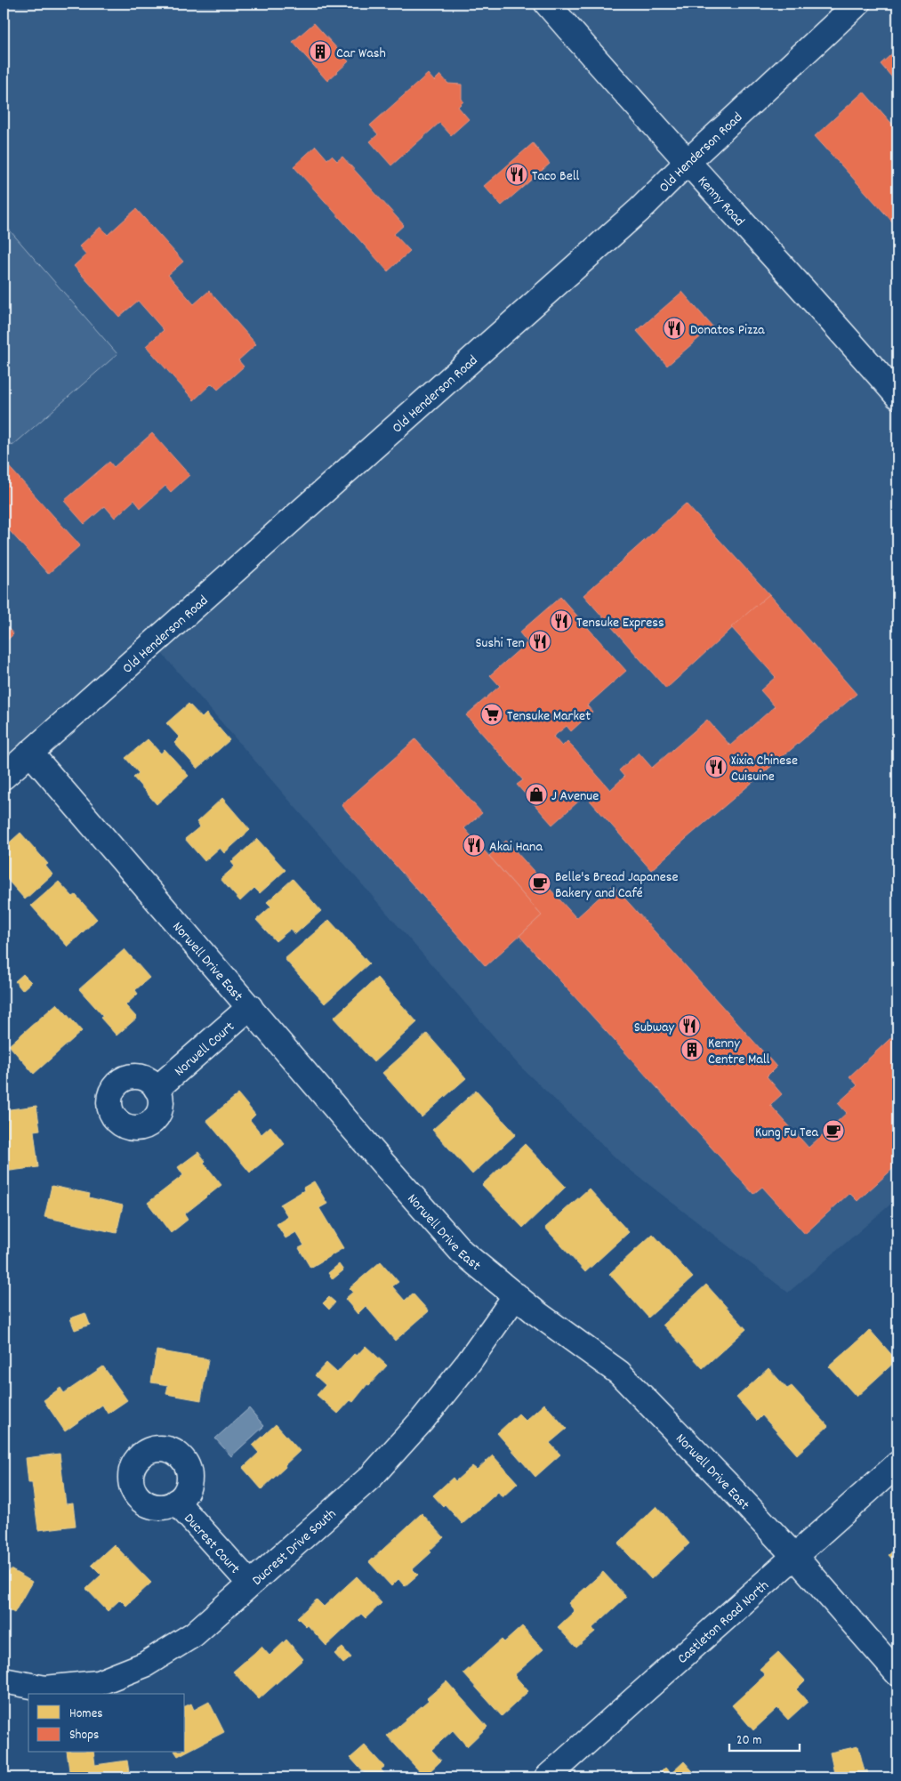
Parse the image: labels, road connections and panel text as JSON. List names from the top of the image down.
{
  "streets": {
    "street": [
      "Old Henderson Road",
      "Kenny Road",
      "Norwell Drive East",
      "Norwell Court",
      "Ducrest Court",
      "Ducrest Drive South",
      "Castleton Road North"
    ]
  },
  "crossings": [
    ["Old Henderson Road", "Kenny Road"],
    ["Old Henderson Road", "Norwell Drive East"],
    ["Norwell Drive East", "Norwell Court"],
    ["Norwell Drive East", "Ducrest Drive South"],
    ["Norwell Drive East", "Castleton Road North"],
    ["Ducrest Court", "Ducrest Drive South"]
  ],
  "places": {
    "building": ["Car Wash", "Kenny Centre Mall"],
    "restaurant": [
      "Taco Bell",
      "Donatos Pizza",
      "Tensuke Express",
      "Sushi Ten",
      "Xixia Chinese Cuisuine",
      "Akai Hana",
      "Subway"
    ],
    "supermarket": ["Tensuke Market"],
    "shop": ["J Avenue"],
    "cafe": ["Belle's Bread Japanese Bakery and Café", "Kung Fu Tea"]
  },
  "legend": ["Homes", "Shops"],
  "scale_bar": "20 m"
}
